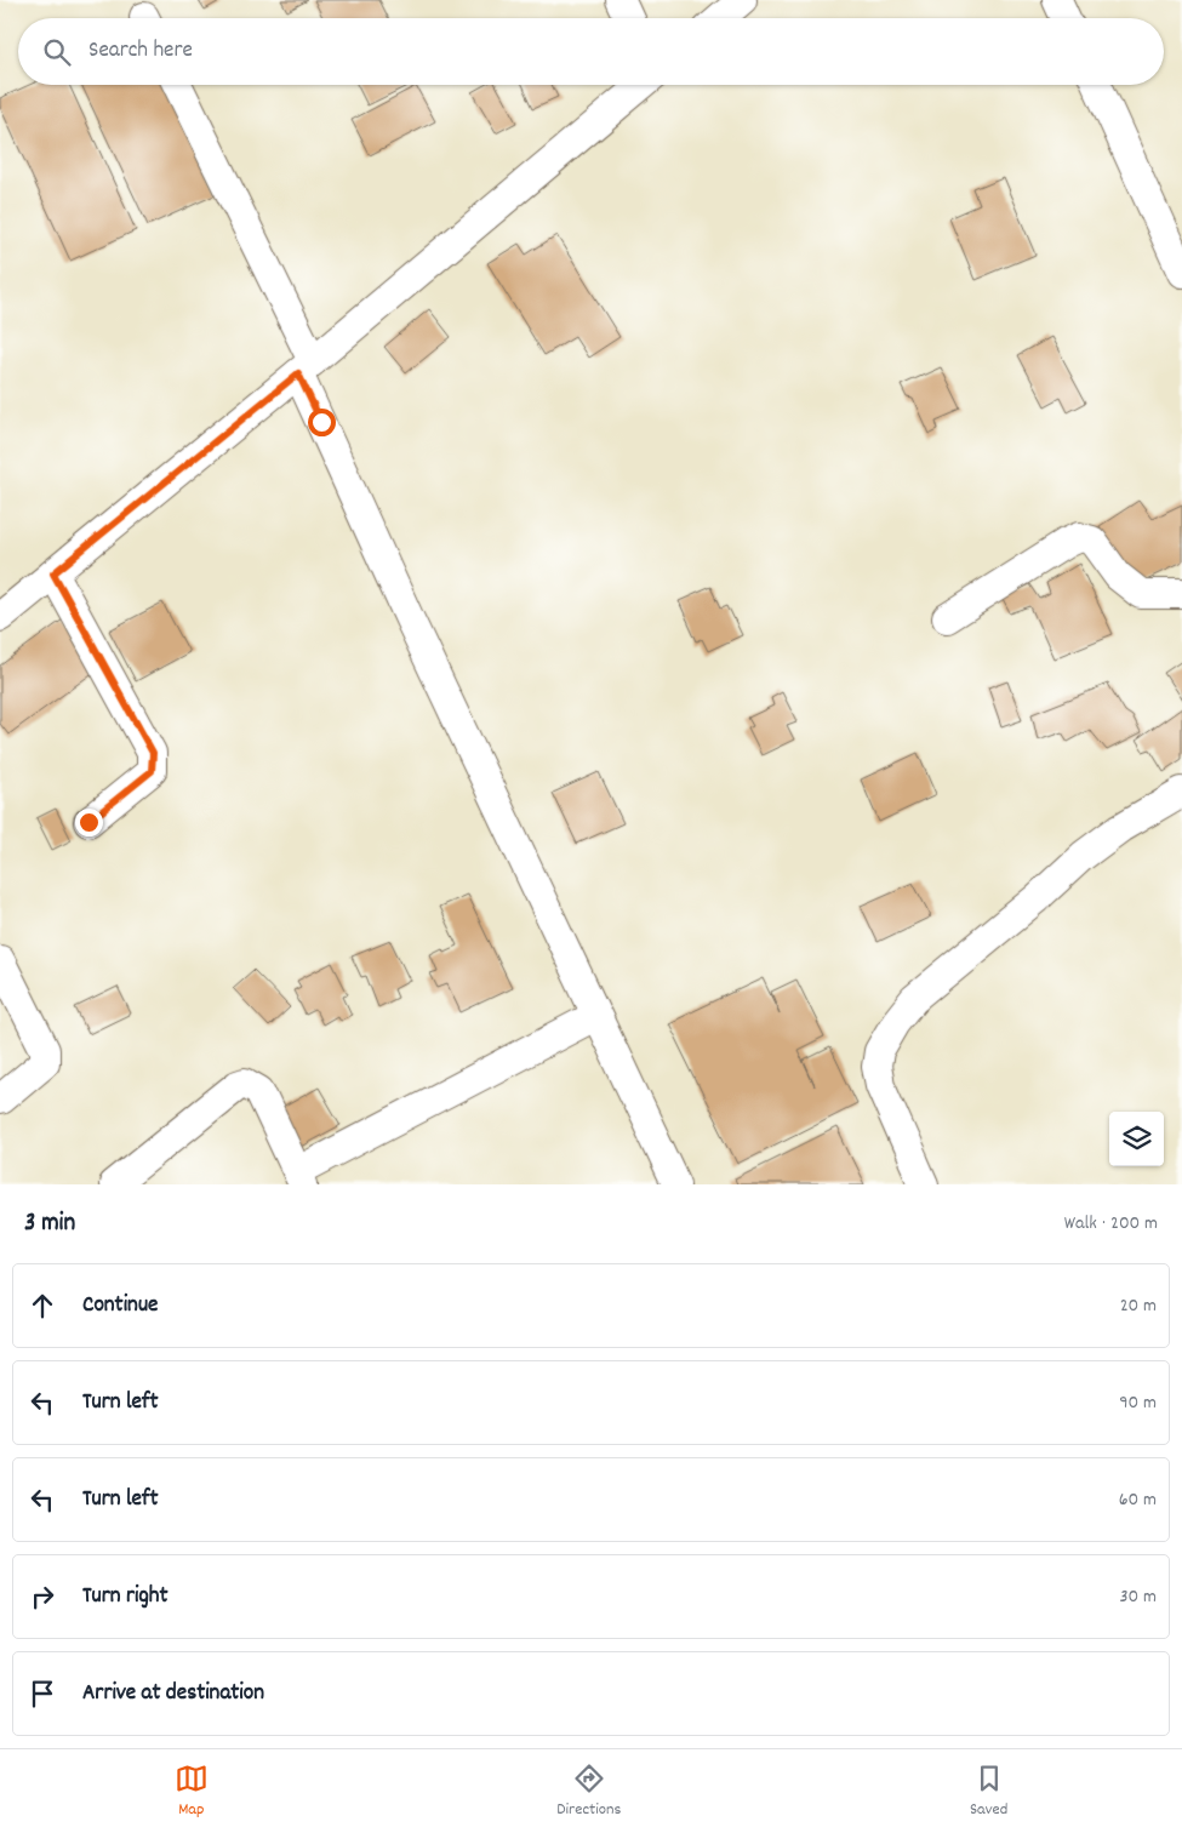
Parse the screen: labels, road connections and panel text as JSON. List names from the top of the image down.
{
  "page": {
    "search": "Search here",
    "heading": ["3 min", "Walk · 200 m"],
    "list": [
      ["Continue", "20 m"],
      ["Turn left", "90 m"],
      ["Turn left", "60 m"],
      ["Turn right", "30 m"],
      "Arrive at destination"
    ],
    "nav": ["Map", "Directions", "Saved"]
  }
}
